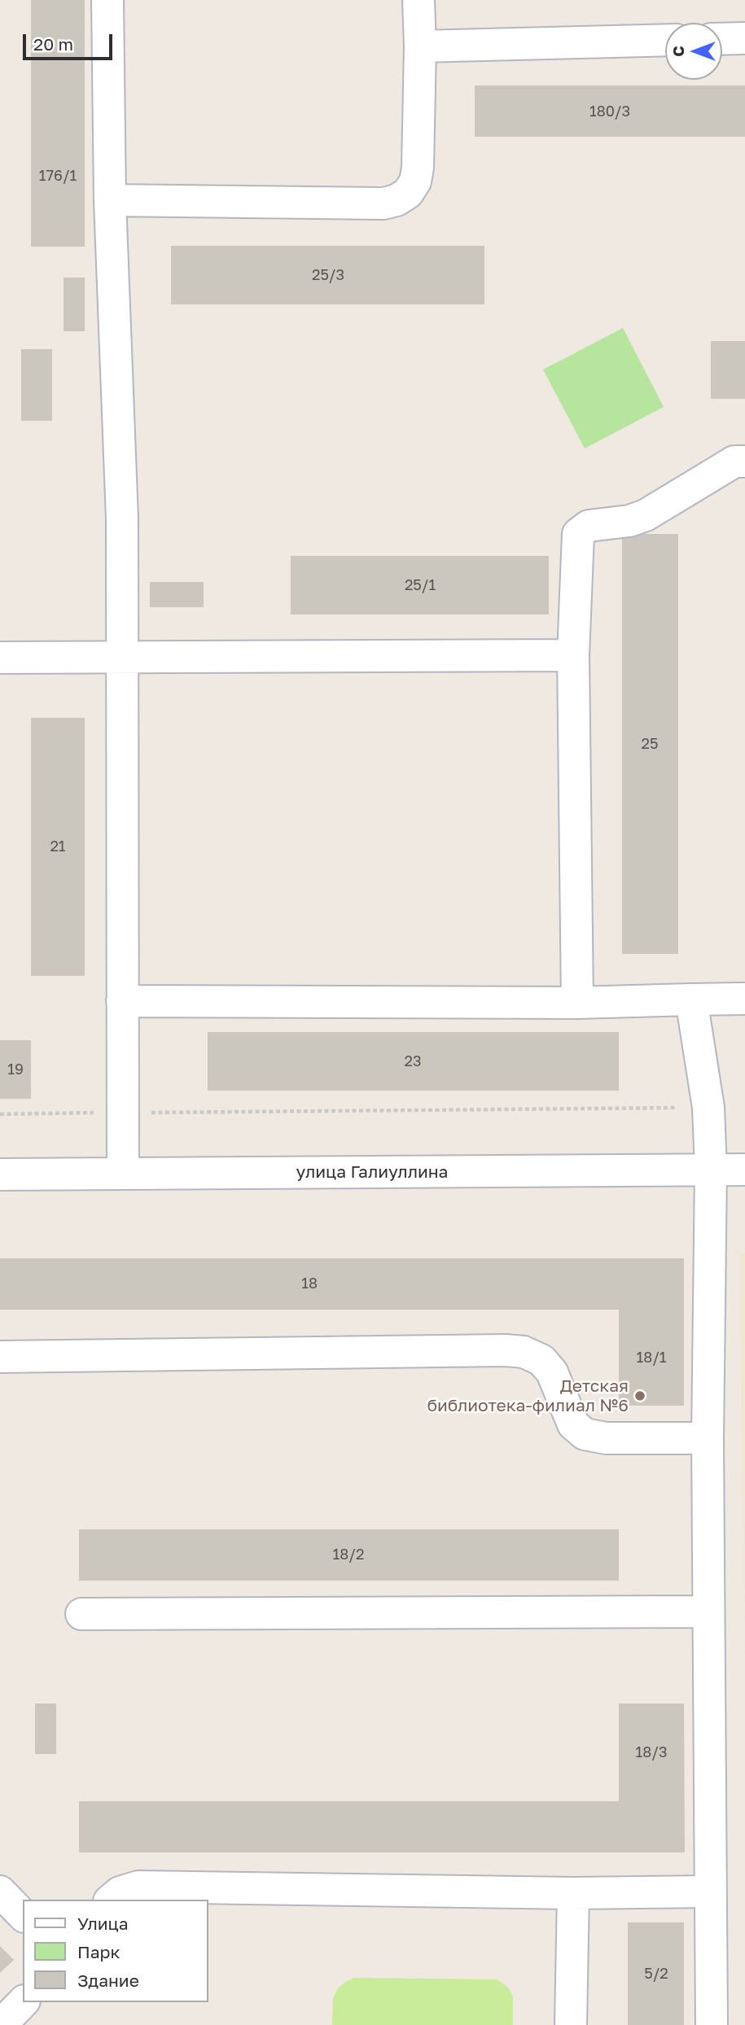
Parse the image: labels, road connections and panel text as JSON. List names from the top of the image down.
{
  "streets": {
    "street": ["улица Галиуллина"]
  },
  "places": ["Детская библиотека-филиал №6"],
  "house_numbers": [
    "180/3",
    "176/1",
    "25/3",
    "25/1",
    "25",
    "21",
    "23",
    "19",
    "18",
    "18/1",
    "18/2",
    "18/3",
    "5/2"
  ],
  "legend": ["Улица", "Парк", "Здание"],
  "scale_bar": "20 m",
  "north": "left"
}
